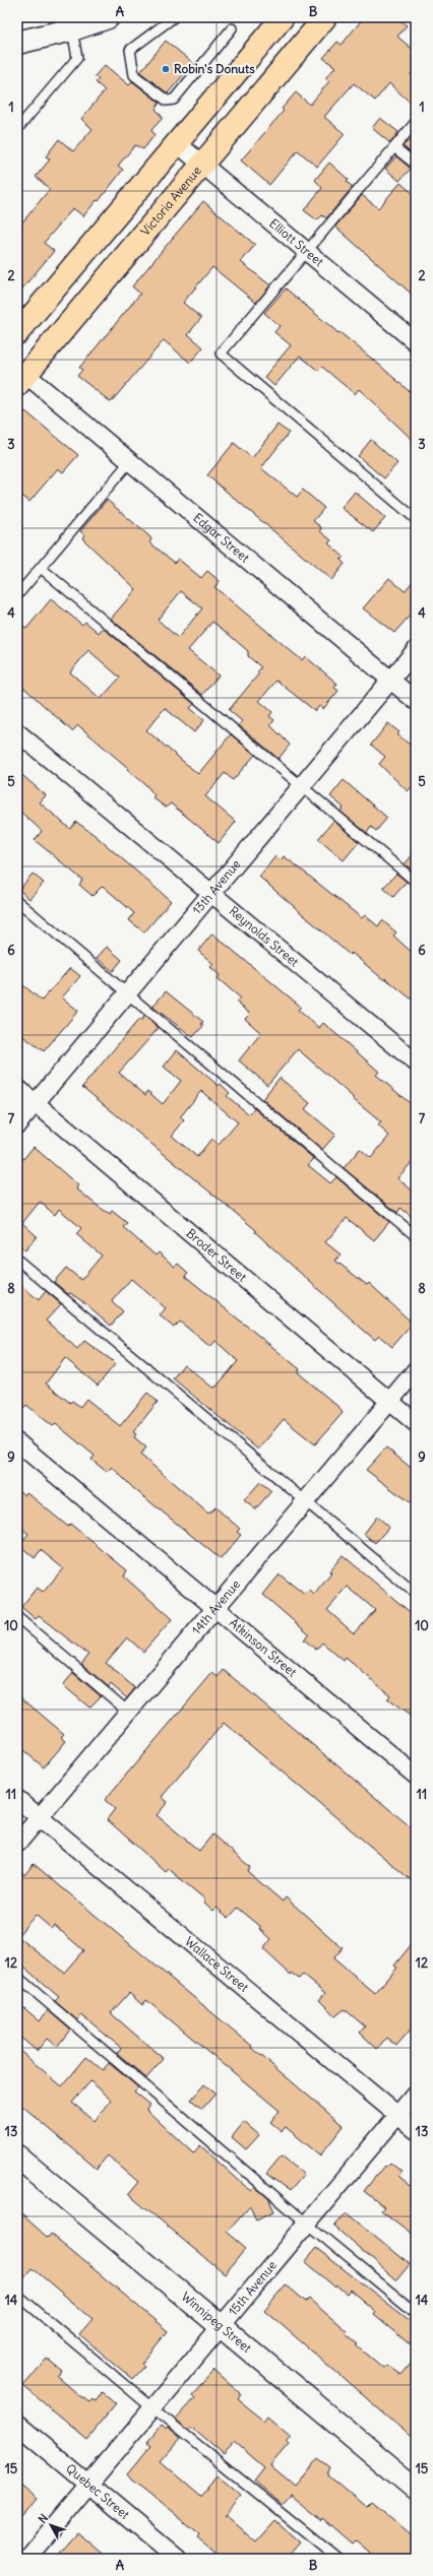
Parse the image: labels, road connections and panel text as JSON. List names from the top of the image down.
{
  "streets": {
    "main road": ["Victoria Avenue"],
    "street": [
      "Elliott Street",
      "Edgar Street",
      "13th Avenue",
      "Reynolds Street",
      "Broder Street",
      "14th Avenue",
      "Atkinson Street",
      "Wallace Street",
      "15th Avenue",
      "Winnipeg Street",
      "Quebec Street"
    ]
  },
  "crossings": [
    ["Victoria Avenue", "Elliott Street"],
    ["Victoria Avenue", "Edgar Street"],
    ["Edgar Street", "13th Avenue"],
    ["13th Avenue", "Reynolds Street"],
    ["13th Avenue", "Broder Street"],
    ["Broder Street", "14th Avenue"],
    ["14th Avenue", "Atkinson Street"],
    ["14th Avenue", "Wallace Street"],
    ["Wallace Street", "15th Avenue"],
    ["15th Avenue", "Winnipeg Street"],
    ["15th Avenue", "Quebec Street"]
  ],
  "places": ["Robin's Donuts"],
  "north": "top left",
  "grid": {
    "columns": ["A", "B"],
    "rows": [
      "1",
      "2",
      "3",
      "4",
      "5",
      "6",
      "7",
      "8",
      "9",
      "10",
      "11",
      "12",
      "13",
      "14",
      "15"
    ]
  }
}
